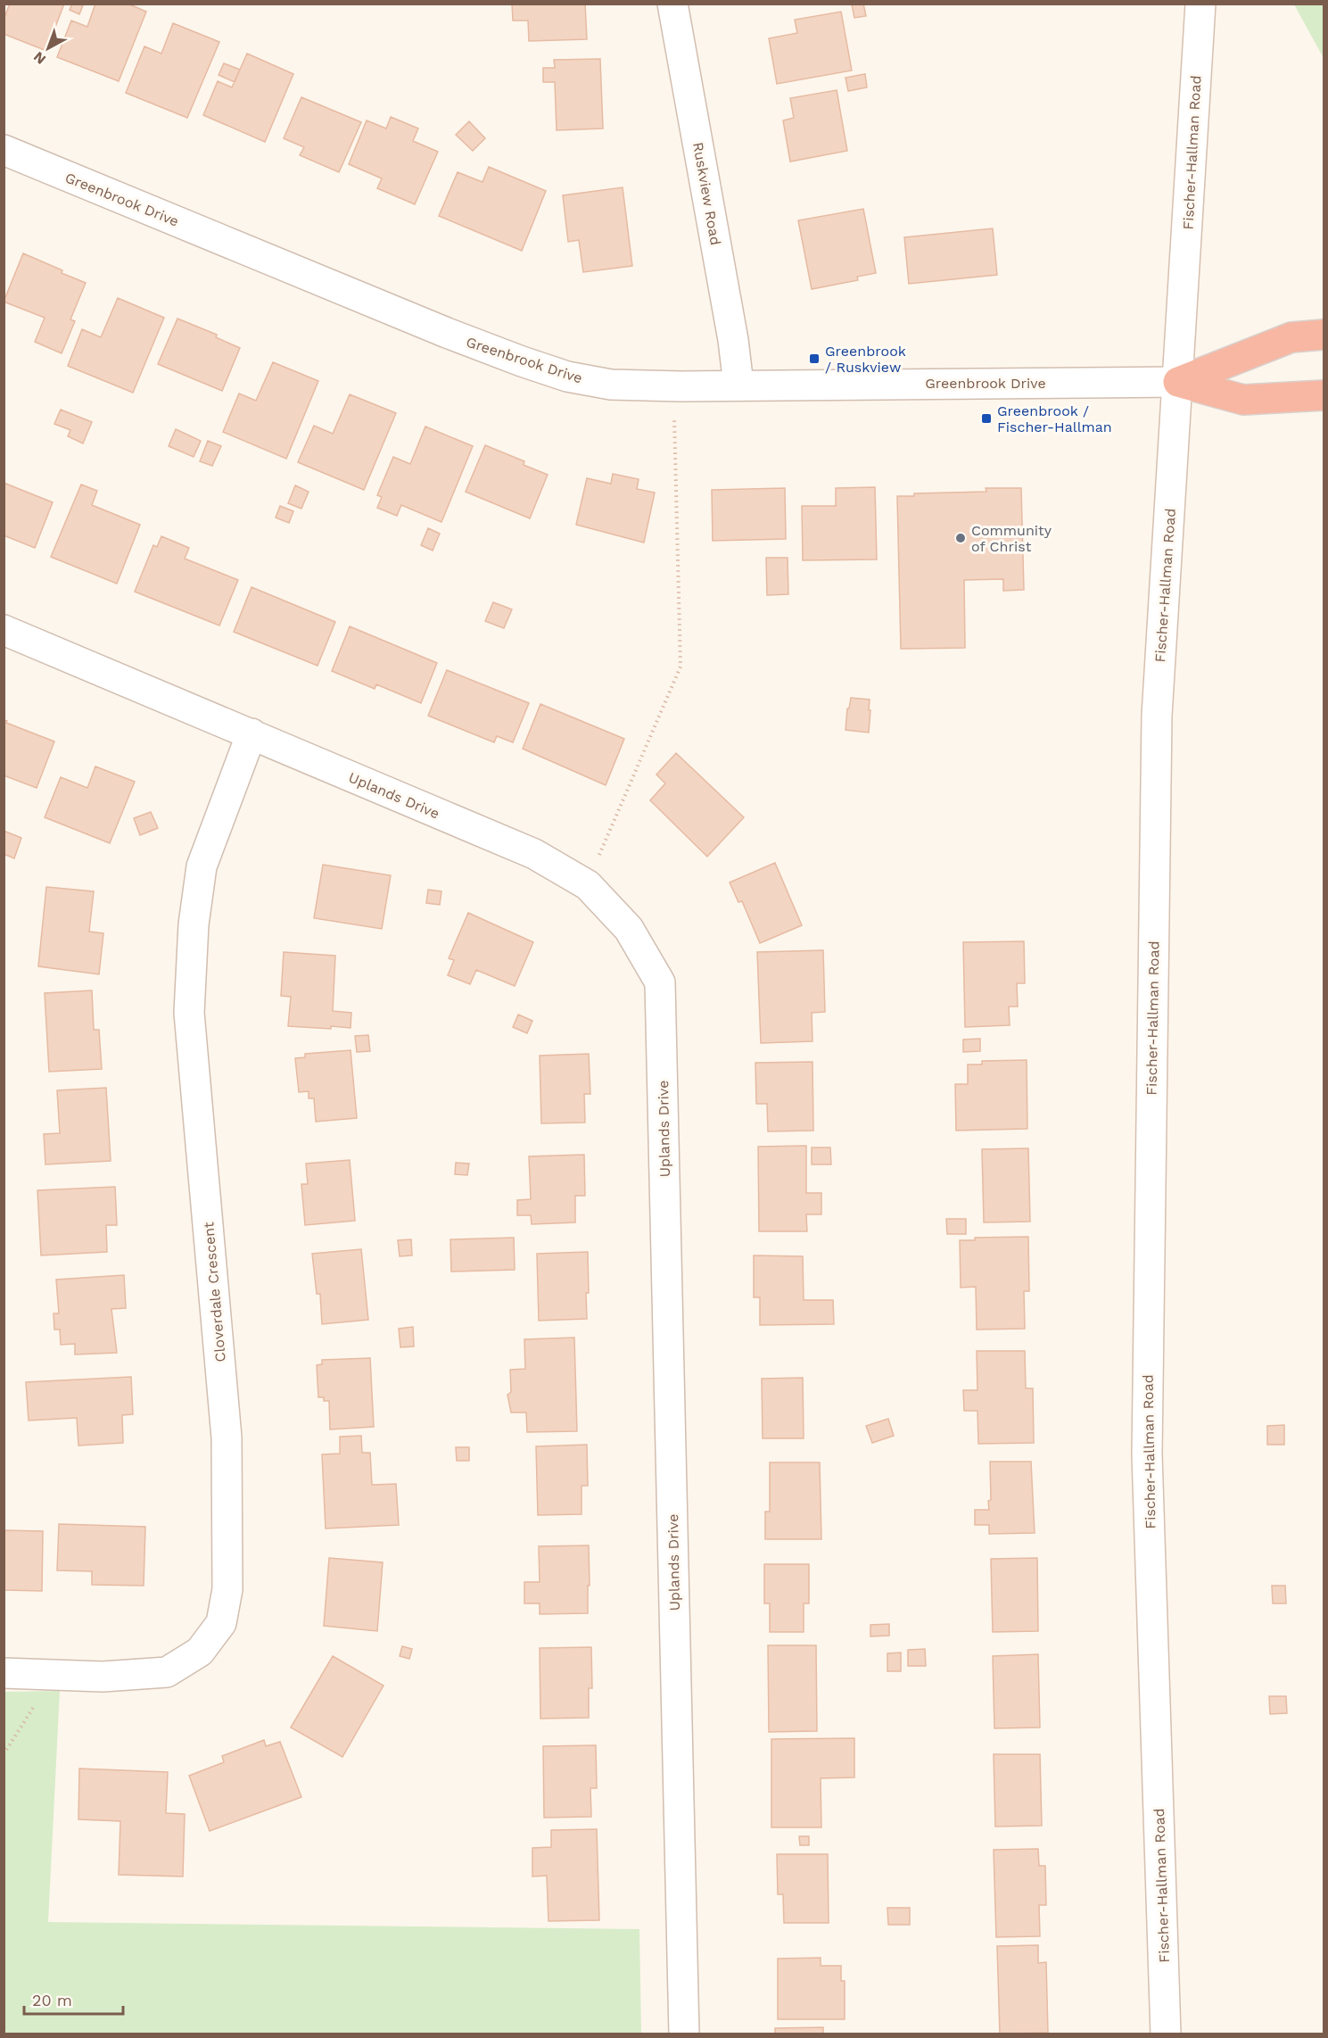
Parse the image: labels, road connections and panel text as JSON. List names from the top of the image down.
{
  "streets": {
    "street": [
      "Fischer-Hallman Road",
      "Ruskview Road",
      "Greenbrook Drive",
      "Uplands Drive",
      "Cloverdale Crescent"
    ]
  },
  "crossings": [
    ["Fischer-Hallman Road", "Greenbrook Drive"],
    ["Ruskview Road", "Greenbrook Drive"],
    ["Uplands Drive", "Cloverdale Crescent"]
  ],
  "places": {
    "transit": ["Greenbrook / Ruskview", "Greenbrook / Fischer-Hallman"],
    "other": ["Community of Christ"]
  },
  "scale_bar": "20 m",
  "north": "bottom left"
}
